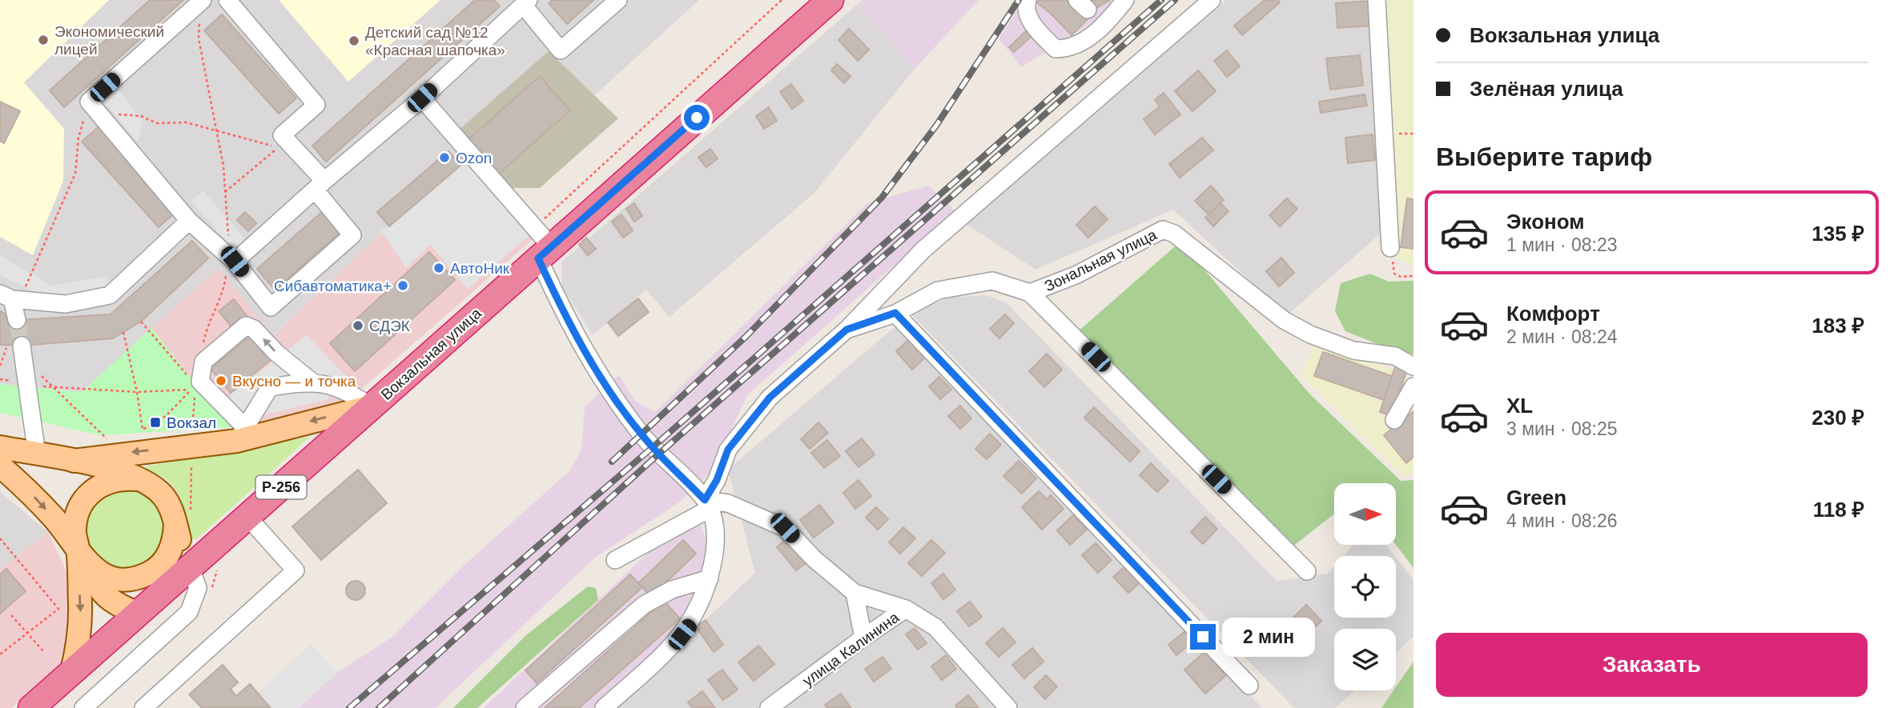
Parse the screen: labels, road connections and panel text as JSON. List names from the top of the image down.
{
  "streets": {
    "highway": ["Вокзальная улица", "Р-256"],
    "street": ["Зональная улица", "улица Калинина"]
  },
  "places": {
    "other": [
      "Экономический лицей",
      "Детский сад №12 «Красная шапочка»",
      "Ozon",
      "АвтоНик",
      "Сибавтоматика+",
      "СДЭК",
      "Вкусно — и точка"
    ],
    "transit": ["Вокзал"]
  },
  "north": "right",
  "page": {
    "banner": ["Вокзальная улица", "Зелёная улица"],
    "heading": "Выберите тариф",
    "list": [
      {
        "name": "Эконом",
        "note": "1 мин · 08:23",
        "value": "135 ₽"
      },
      {
        "name": "Комфорт",
        "note": "2 мин · 08:24",
        "value": "183 ₽"
      },
      {
        "name": "XL",
        "note": "3 мин · 08:25",
        "value": "230 ₽"
      },
      {
        "name": "Green",
        "note": "4 мин · 08:26",
        "value": "118 ₽"
      }
    ],
    "bubble": "2 мин",
    "buttons": "Заказать"
  }
}
